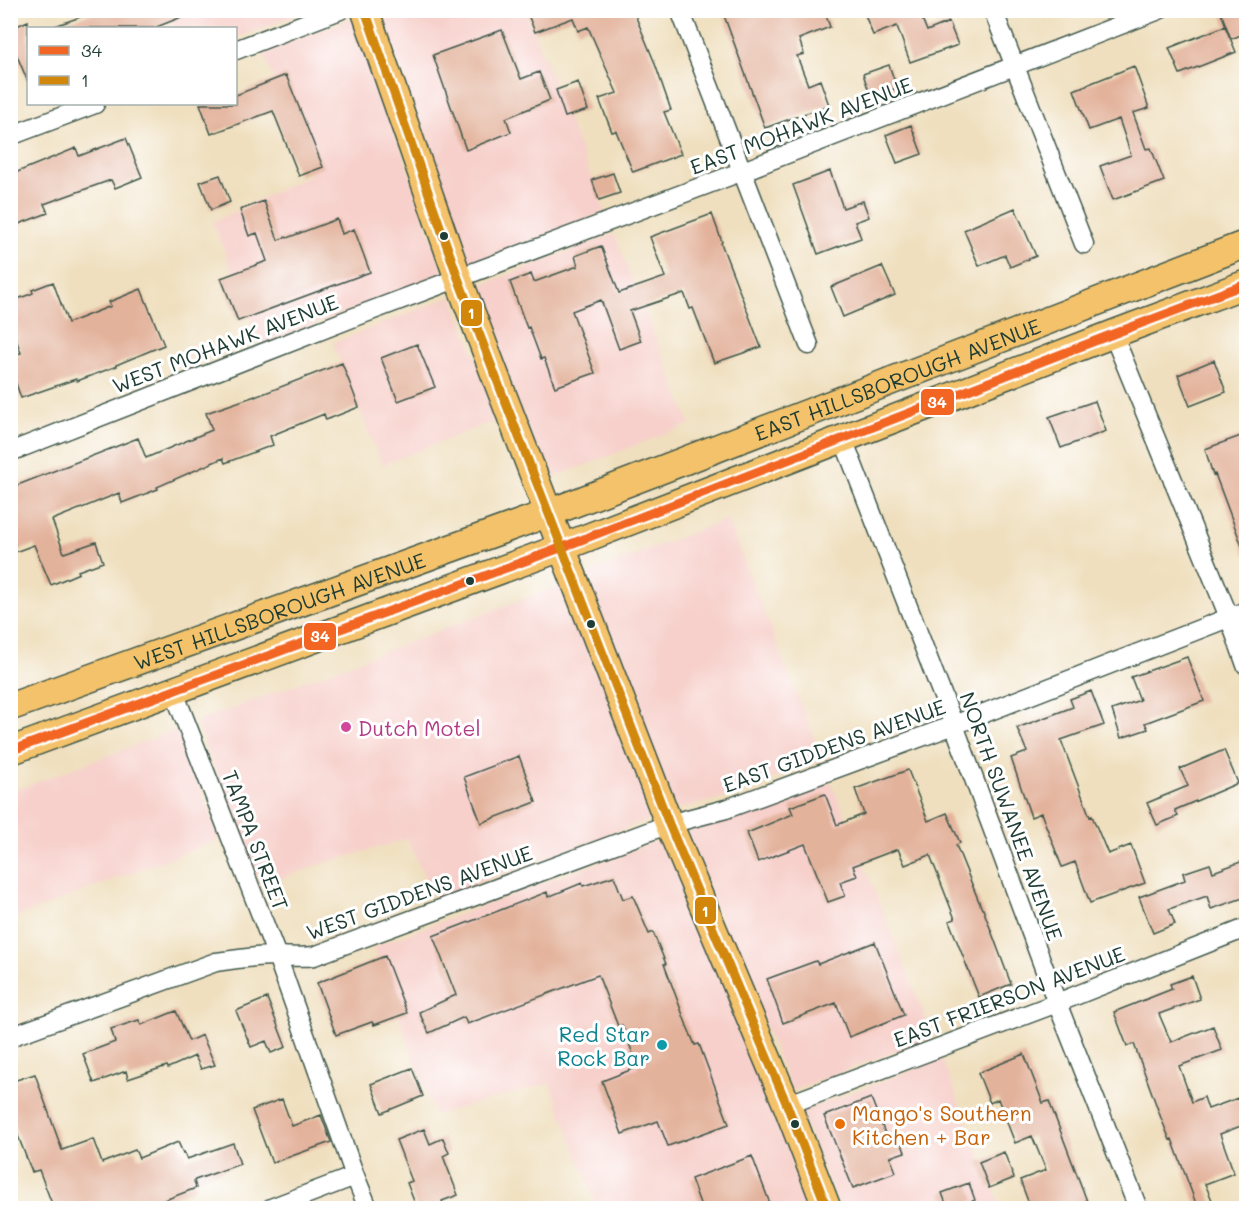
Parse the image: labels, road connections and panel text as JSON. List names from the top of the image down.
{
  "streets": {
    "main road": ["EAST HILLSBOROUGH AVENUE", "WEST HILLSBOROUGH AVENUE"],
    "street": [
      "EAST MOHAWK AVENUE",
      "WEST MOHAWK AVENUE",
      "EAST GIDDENS AVENUE",
      "NORTH SUWANEE AVENUE",
      "TAMPA STREET",
      "WEST GIDDENS AVENUE",
      "EAST FRIERSON AVENUE"
    ]
  },
  "crossings": [
    ["EAST MOHAWK AVENUE", "WEST MOHAWK AVENUE"],
    ["EAST HILLSBOROUGH AVENUE", "WEST HILLSBOROUGH AVENUE"],
    ["EAST HILLSBOROUGH AVENUE", "NORTH SUWANEE AVENUE"],
    ["WEST HILLSBOROUGH AVENUE", "TAMPA STREET"],
    ["EAST GIDDENS AVENUE", "NORTH SUWANEE AVENUE"],
    ["EAST GIDDENS AVENUE", "WEST GIDDENS AVENUE"],
    ["NORTH SUWANEE AVENUE", "EAST FRIERSON AVENUE"],
    ["TAMPA STREET", "WEST GIDDENS AVENUE"]
  ],
  "places": ["Dutch Motel", "Red Star Rock Bar", "Mango's Southern Kitchen + Bar"],
  "lines": ["transit line 1", "transit line 34"],
  "legend": ["34", "1"]
}
